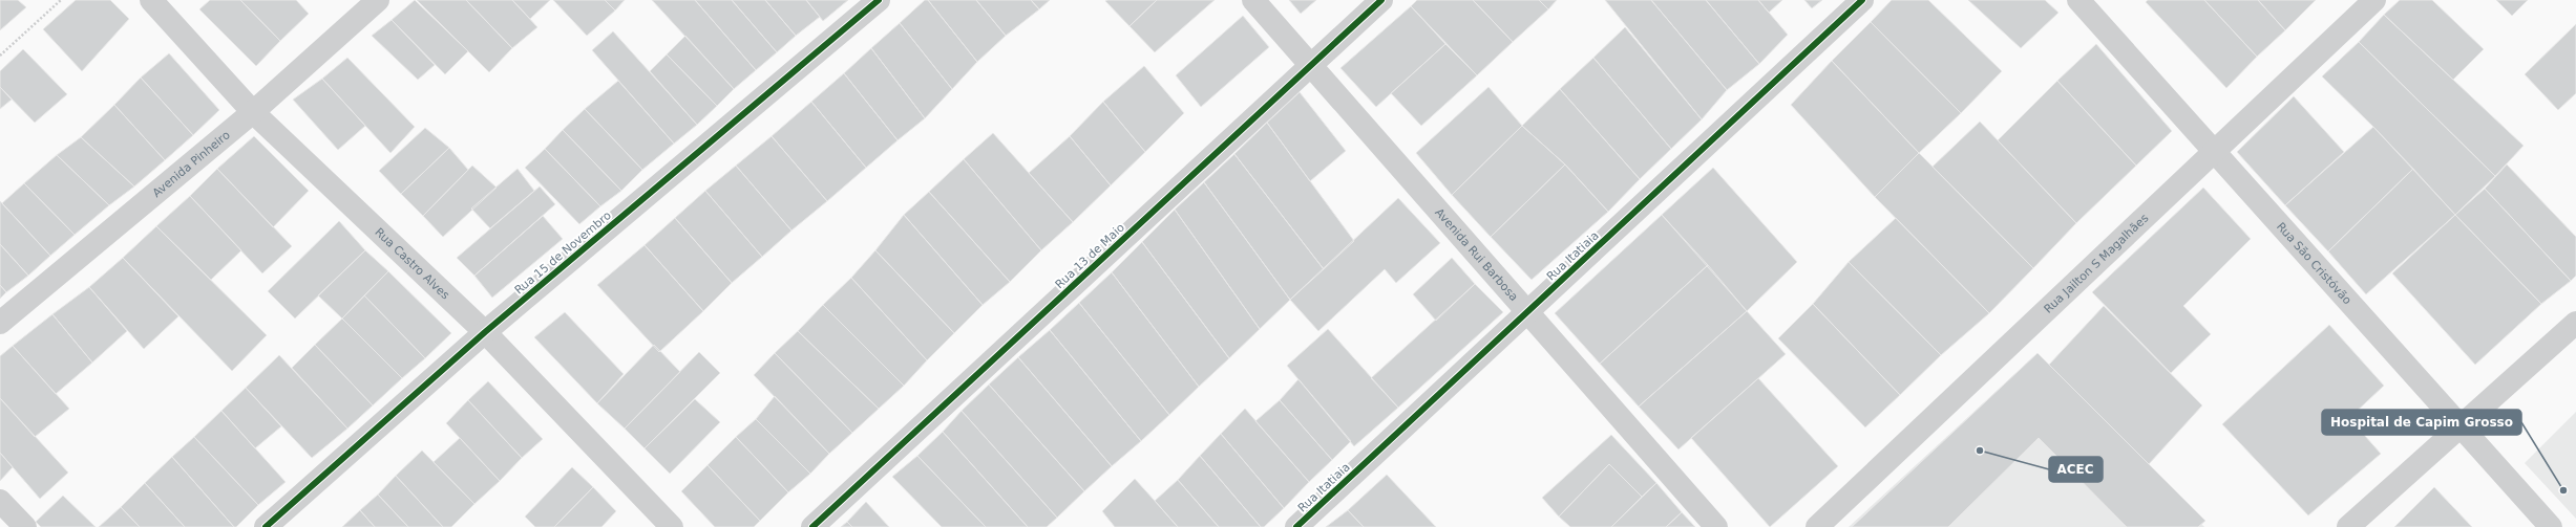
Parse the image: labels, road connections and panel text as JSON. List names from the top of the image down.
{
  "streets": {
    "street": [
      "Avenida Pinheiro",
      "Rua 15 de Novembro",
      "Avenida Rui Barbosa",
      "Rua 13 de Maio",
      "Rua Itatiaia",
      "Rua Castro Alves",
      "Rua Jailton S Magalhães",
      "Rua São Cristóvão"
    ]
  },
  "crossings": [
    ["Avenida Pinheiro", "Rua Castro Alves"],
    ["Rua 15 de Novembro", "Rua Castro Alves"],
    ["Avenida Rui Barbosa", "Rua 13 de Maio"],
    ["Avenida Rui Barbosa", "Rua Itatiaia"],
    ["Rua Jailton S Magalhães", "Rua São Cristóvão"]
  ],
  "places": ["ACEC", "Hospital de Capim Grosso"]
}
